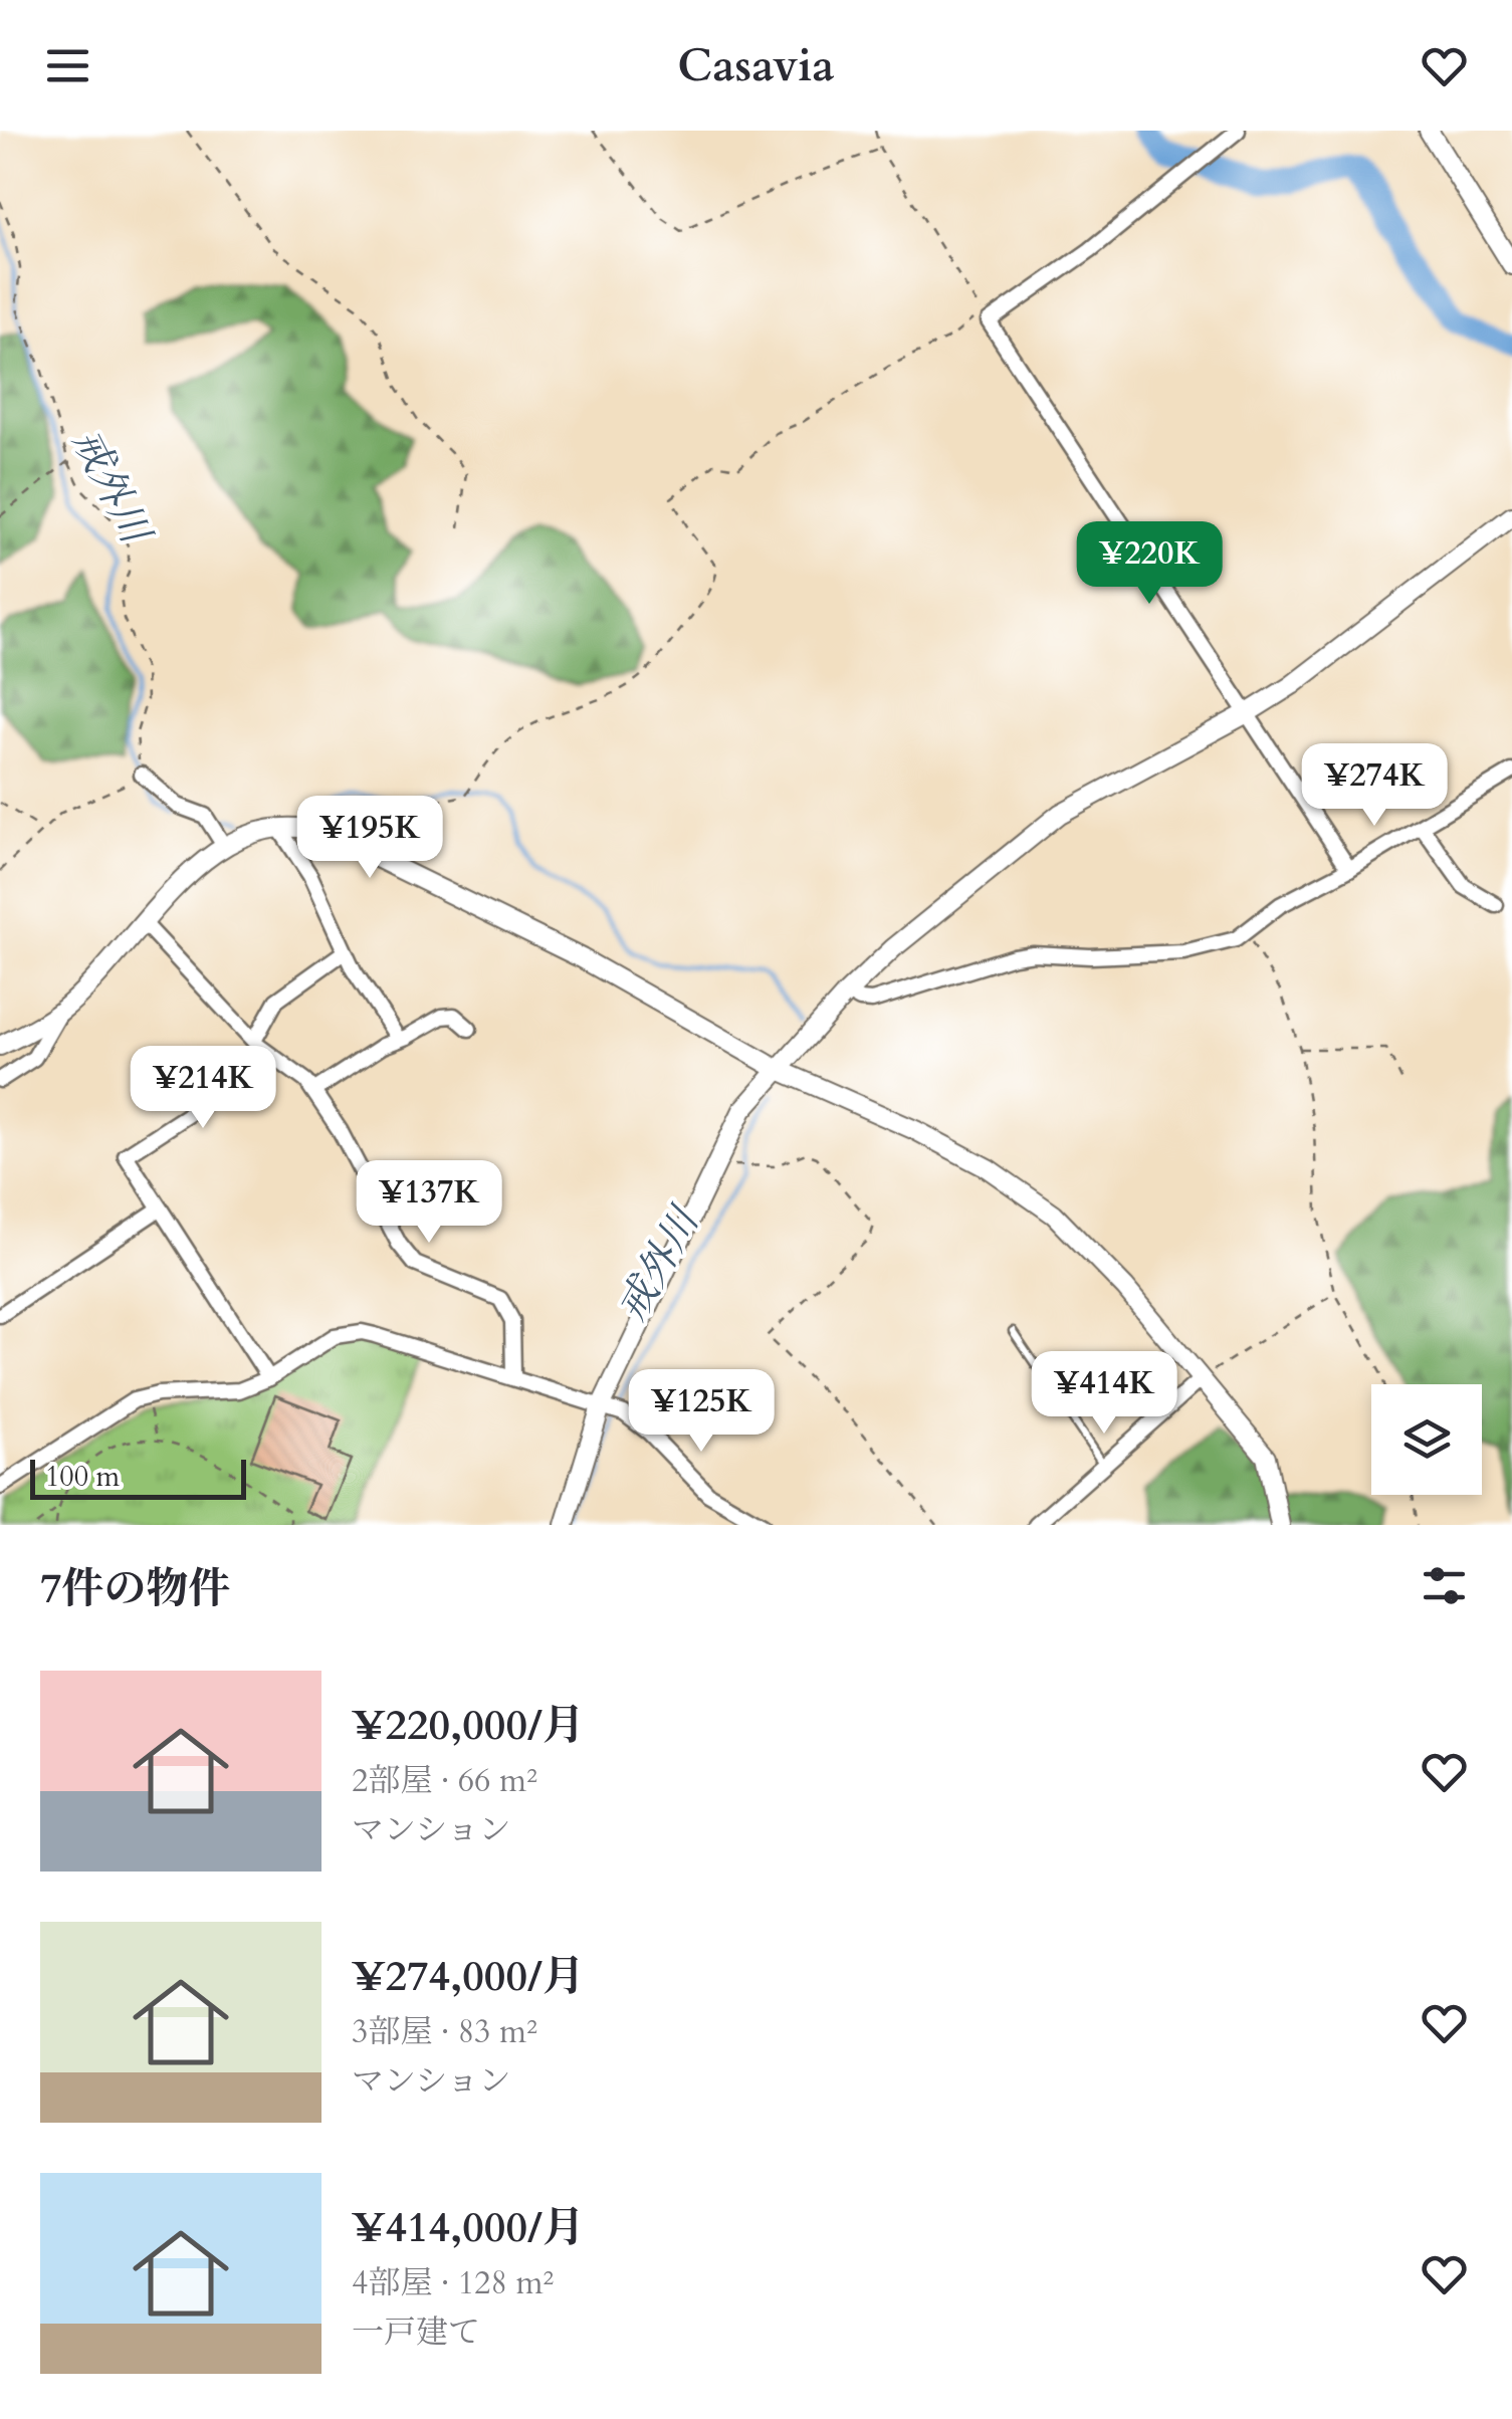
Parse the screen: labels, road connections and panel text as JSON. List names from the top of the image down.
{
  "water": ["戒外川"],
  "scale_bar": "100 m",
  "page": {
    "header": "Casavia",
    "price": [
      "¥220K",
      "¥274K",
      "¥195K",
      "¥214K",
      "¥137K",
      "¥414K",
      "¥125K"
    ],
    "scale": "100 m",
    "heading": "7件の物件",
    "list": [
      {
        "name": "¥220,000/月",
        "note": "2部屋 · 66 m² · マンション"
      },
      {
        "name": "¥274,000/月",
        "note": "3部屋 · 83 m² · マンション"
      },
      {
        "name": "¥414,000/月",
        "note": "4部屋 · 128 m² · 一戸建て"
      }
    ]
  }
}
